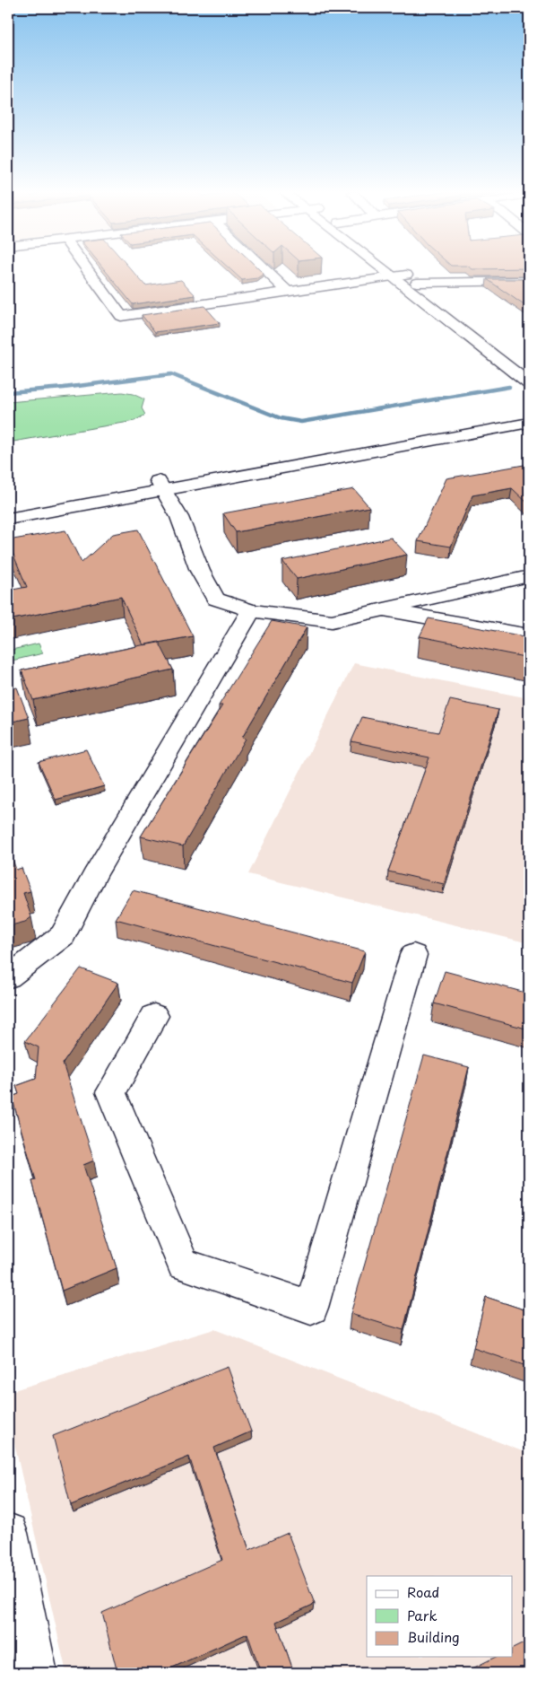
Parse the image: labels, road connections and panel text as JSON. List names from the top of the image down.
{
  "legend": ["Road", "Park", "Building"]
}
